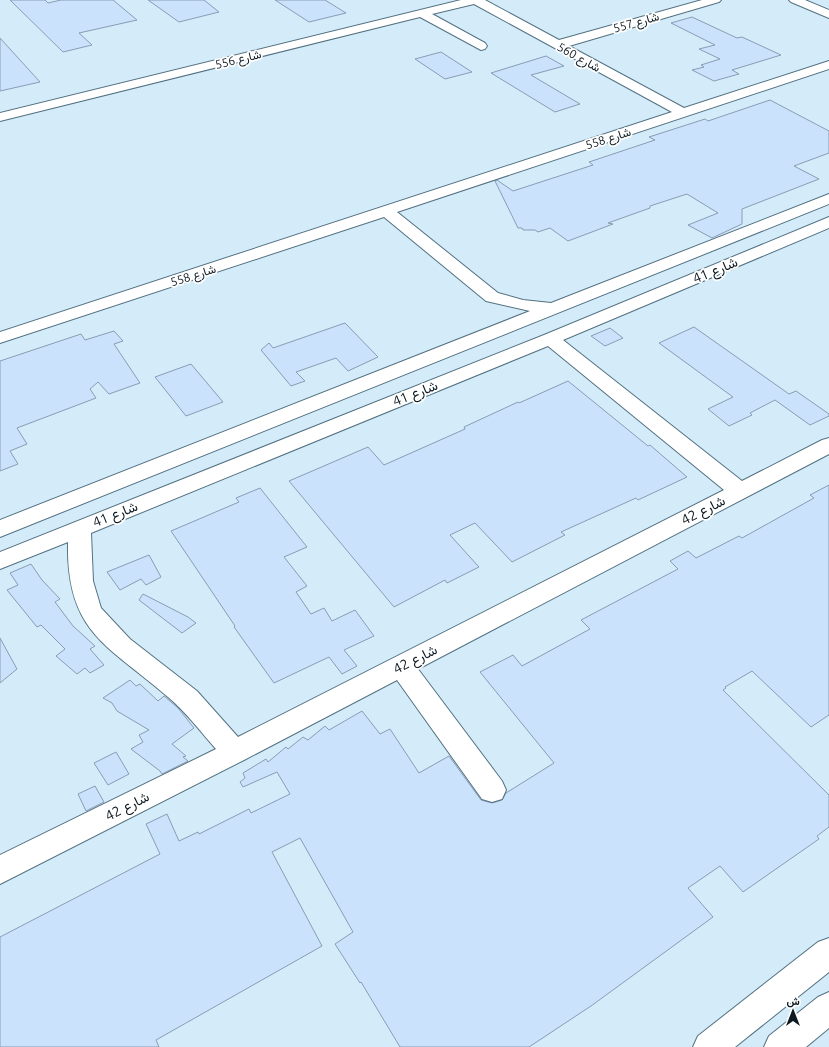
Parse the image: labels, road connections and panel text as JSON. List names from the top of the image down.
{
  "streets": {
    "street": [
      "شارع 557",
      "شارع 560",
      "شارع 556",
      "شارع 558",
      "شارع 41",
      "شارع 42"
    ]
  },
  "crossings": [
    ["شارع 557", "شارع 560"],
    ["شارع 560", "شارع 556"],
    ["شارع 560", "شارع 558"]
  ],
  "north": "top"
}
